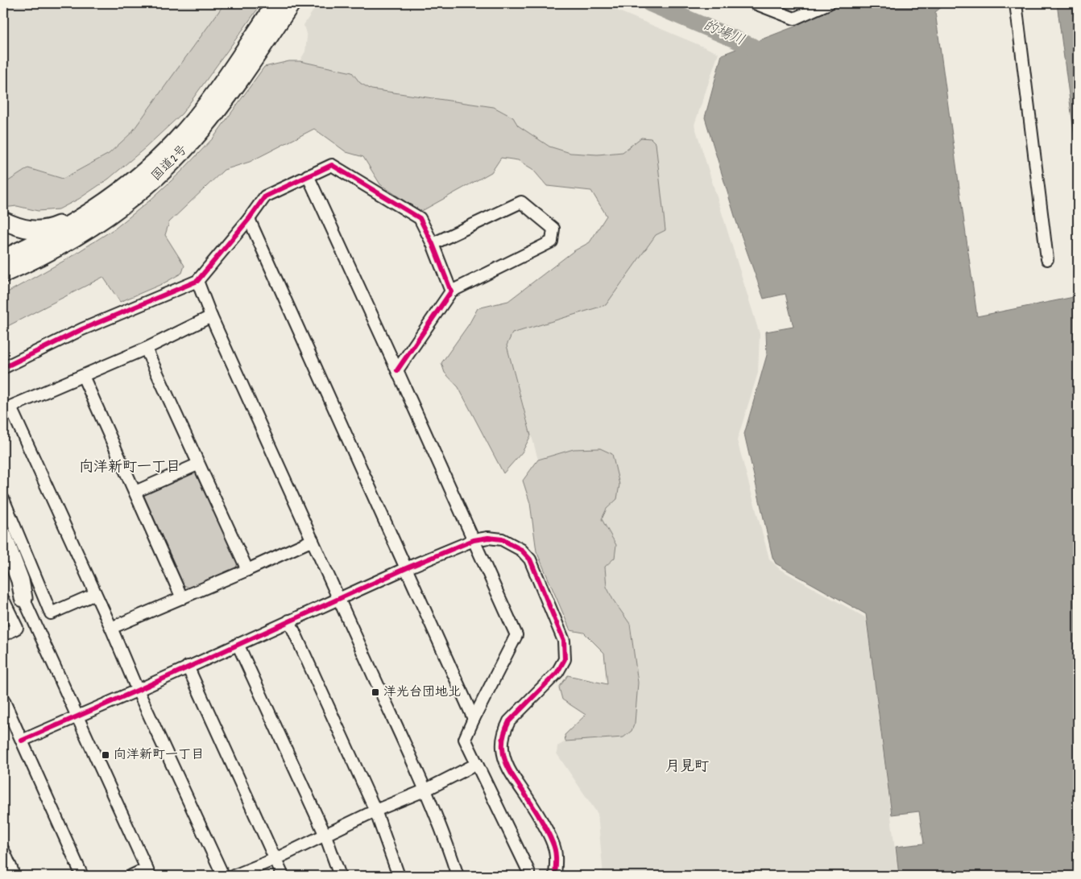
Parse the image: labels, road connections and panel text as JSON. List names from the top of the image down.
{
  "streets": {
    "highway": ["国道2号"]
  },
  "districts": ["向洋新町一丁目", "月見町"],
  "water": ["的場川"],
  "places": {
    "transit": ["洋光台団地北", "向洋新町一丁目"]
  }
}
